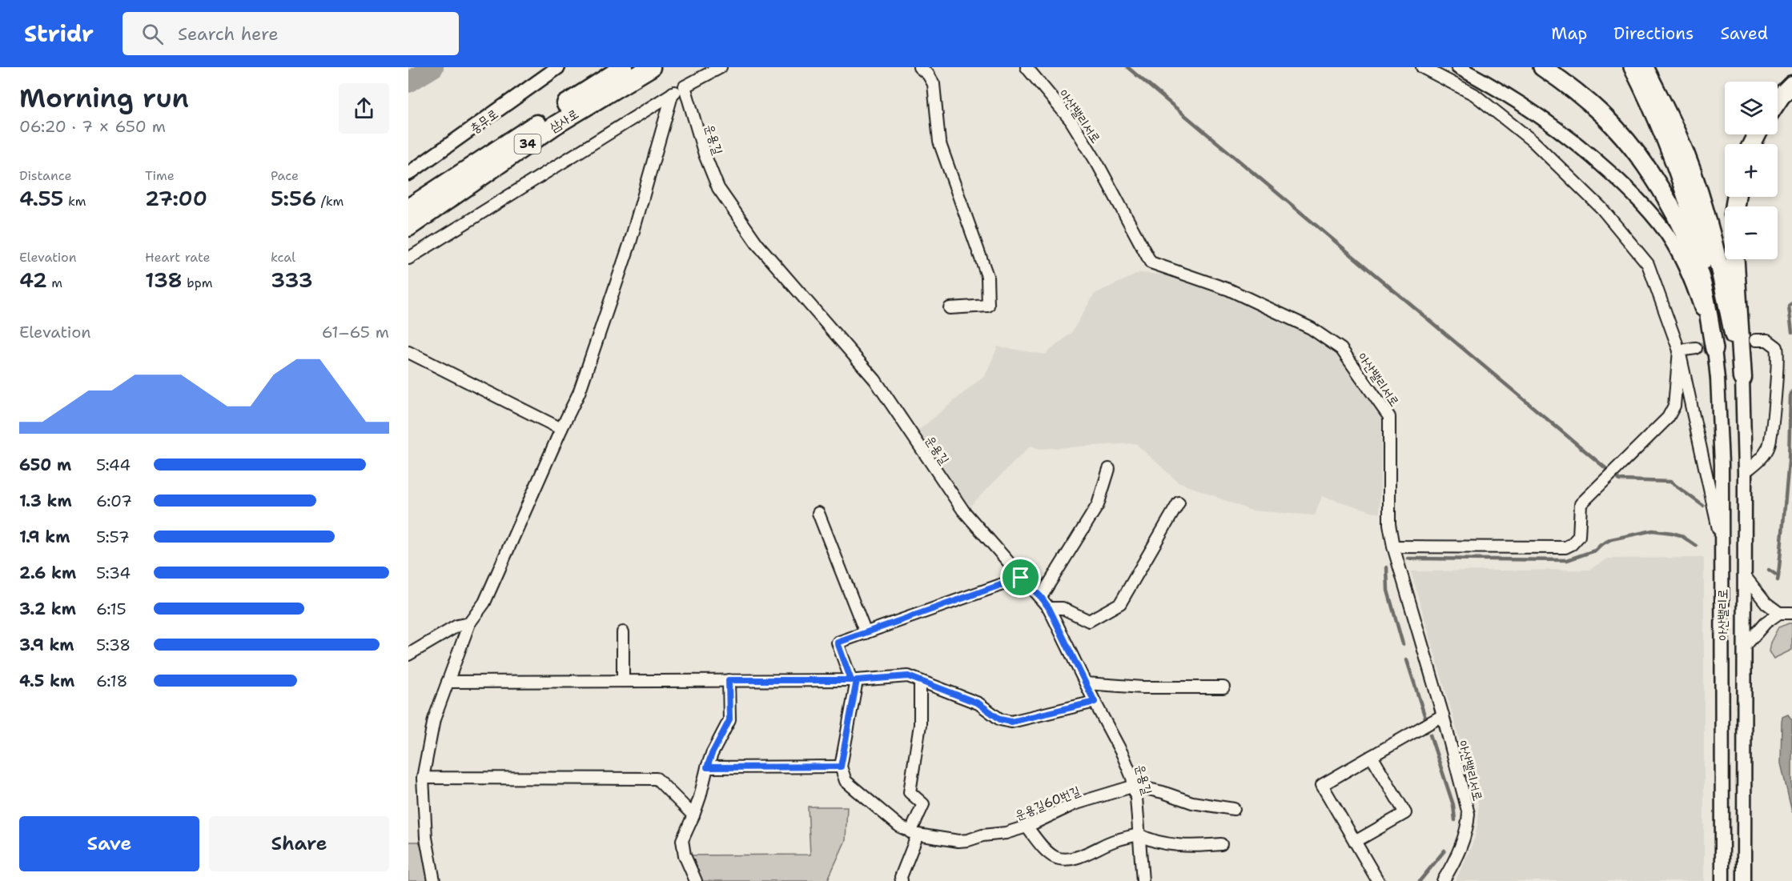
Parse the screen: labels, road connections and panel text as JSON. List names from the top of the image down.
{
  "streets": {
    "highway": ["삼사로", "34"],
    "street": [
      "아산밸리서로",
      "충무로",
      "운용길",
      "아산밸리로",
      "운용길60번길"
    ]
  },
  "crossings": [
    ["운용길", "운용길60번길"]
  ],
  "page": {
    "header": "Stridr",
    "search": "Search here",
    "nav": ["Map", "Directions", "Saved"],
    "heading": ["Morning run", "06:20 · 7 × 650 m"],
    "map_buttons": ["+", "−"],
    "stats": [
      ["Distance", "4.55 km"],
      ["Time", "27:00"],
      ["Pace", "5:56 /km"],
      ["Elevation", "42 m"],
      ["Heart rate", "138 bpm"],
      ["kcal", "333"]
    ],
    "chart": ["Elevation", "61–65 m"],
    "list": [
      {
        "name": "650 m",
        "note": "5:44"
      },
      {
        "name": "1.3 km",
        "note": "6:07"
      },
      {
        "name": "1.9 km",
        "note": "5:57"
      },
      {
        "name": "2.6 km",
        "note": "5:34"
      },
      {
        "name": "3.2 km",
        "note": "6:15"
      },
      {
        "name": "3.9 km",
        "note": "5:38"
      },
      {
        "name": "4.5 km",
        "note": "6:18"
      }
    ],
    "buttons": ["Save", "Share"]
  }
}
